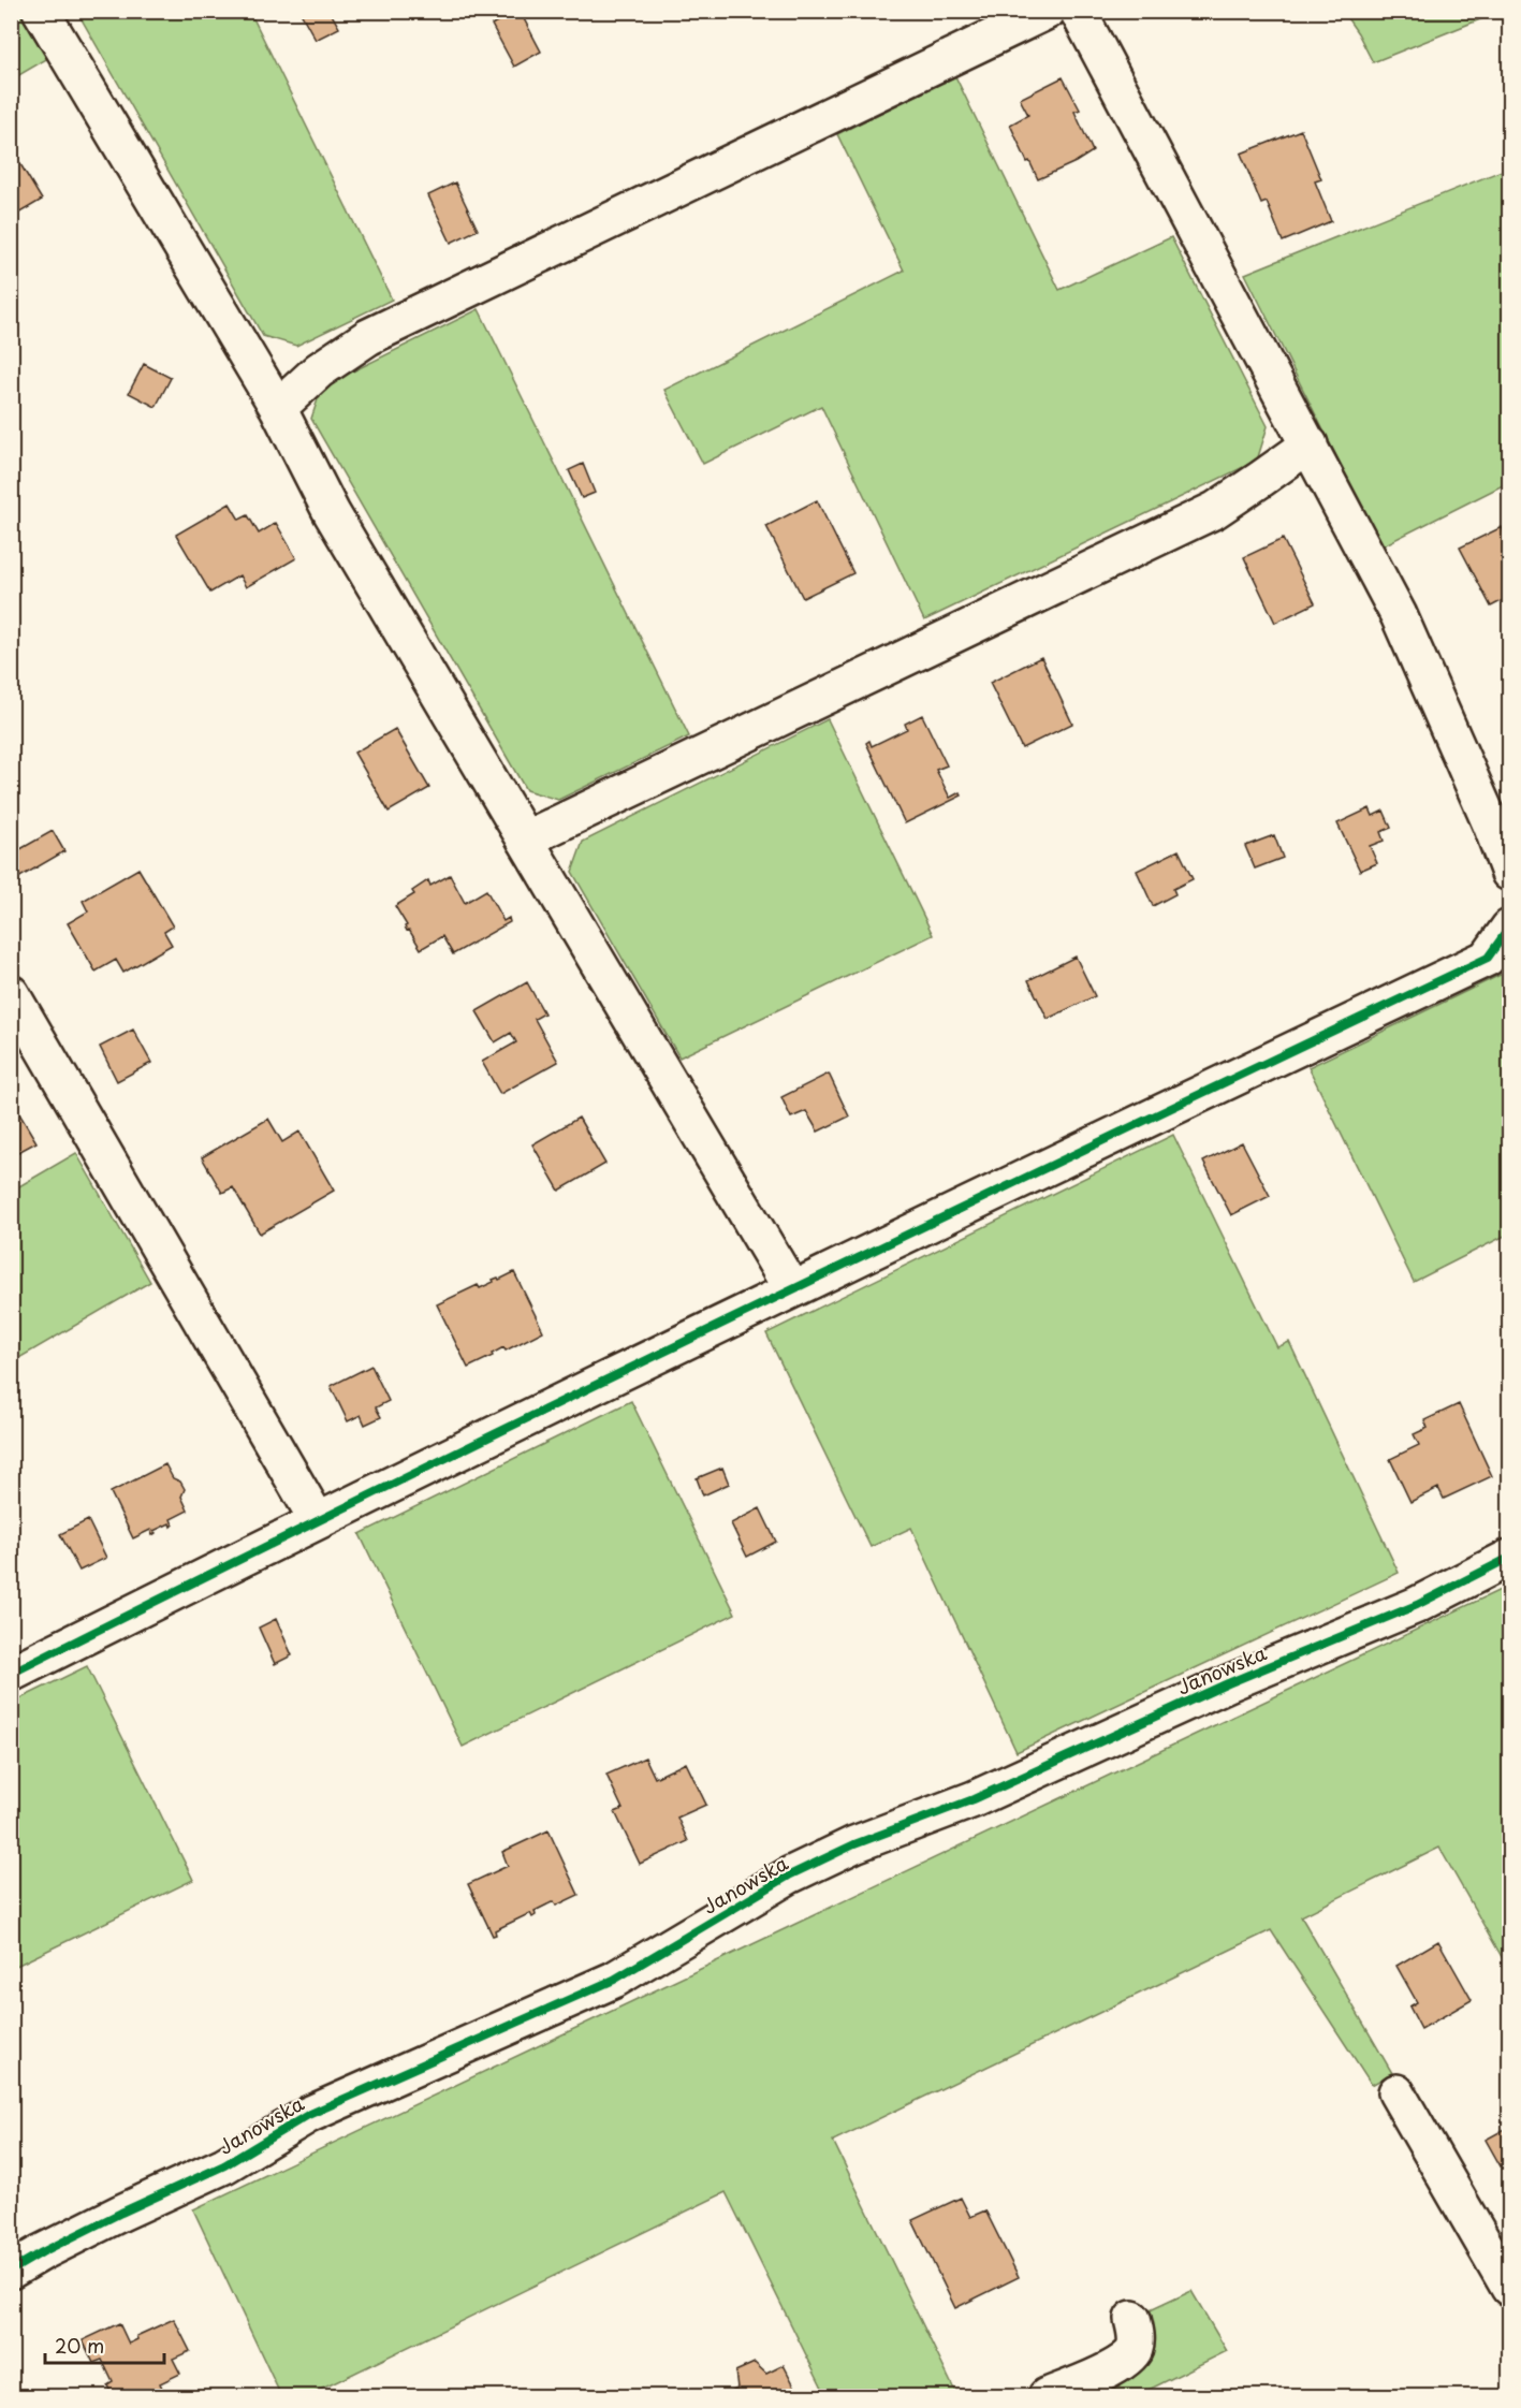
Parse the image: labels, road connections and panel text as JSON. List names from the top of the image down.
{
  "streets": {
    "street": ["Janowska"]
  },
  "scale_bar": "20 m"
}
